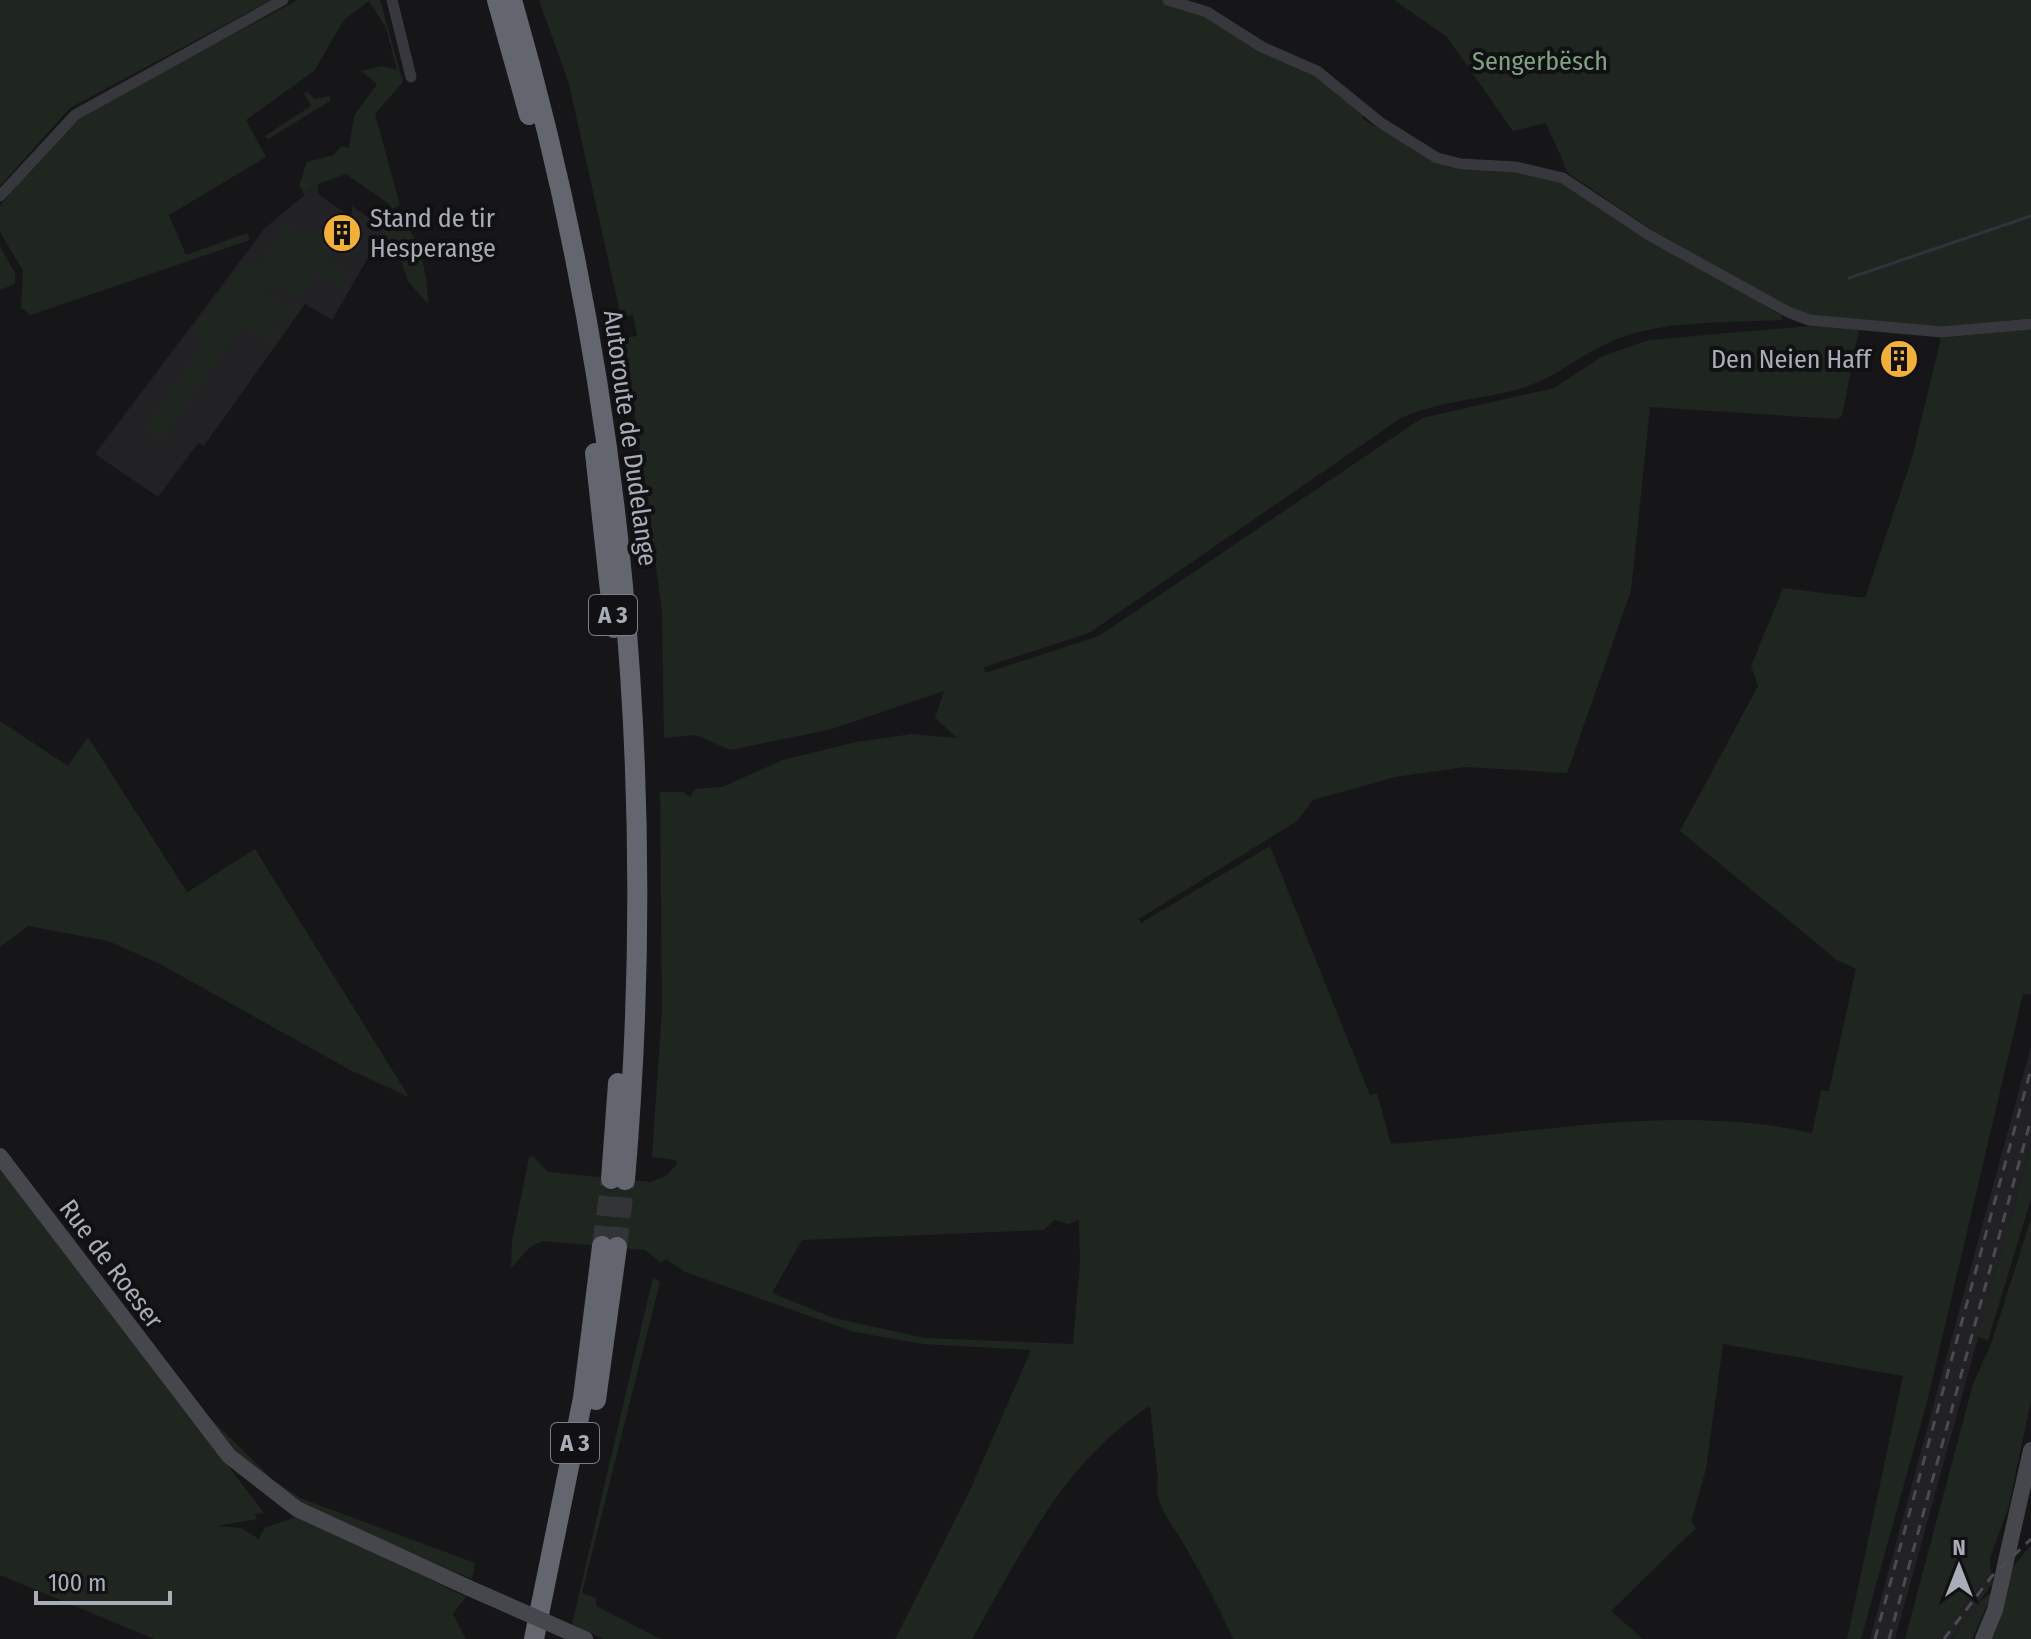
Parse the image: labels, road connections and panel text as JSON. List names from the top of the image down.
{
  "streets": {
    "highway": ["Autoroute de Dudelange", "A 3"],
    "main road": ["Rue de Roeser"]
  },
  "parks": ["Sengerbësch"],
  "places": {
    "building": ["Stand de tir Hesperange", "Den Neien Haff"]
  },
  "scale_bar": "100 m",
  "north": "top"
}
